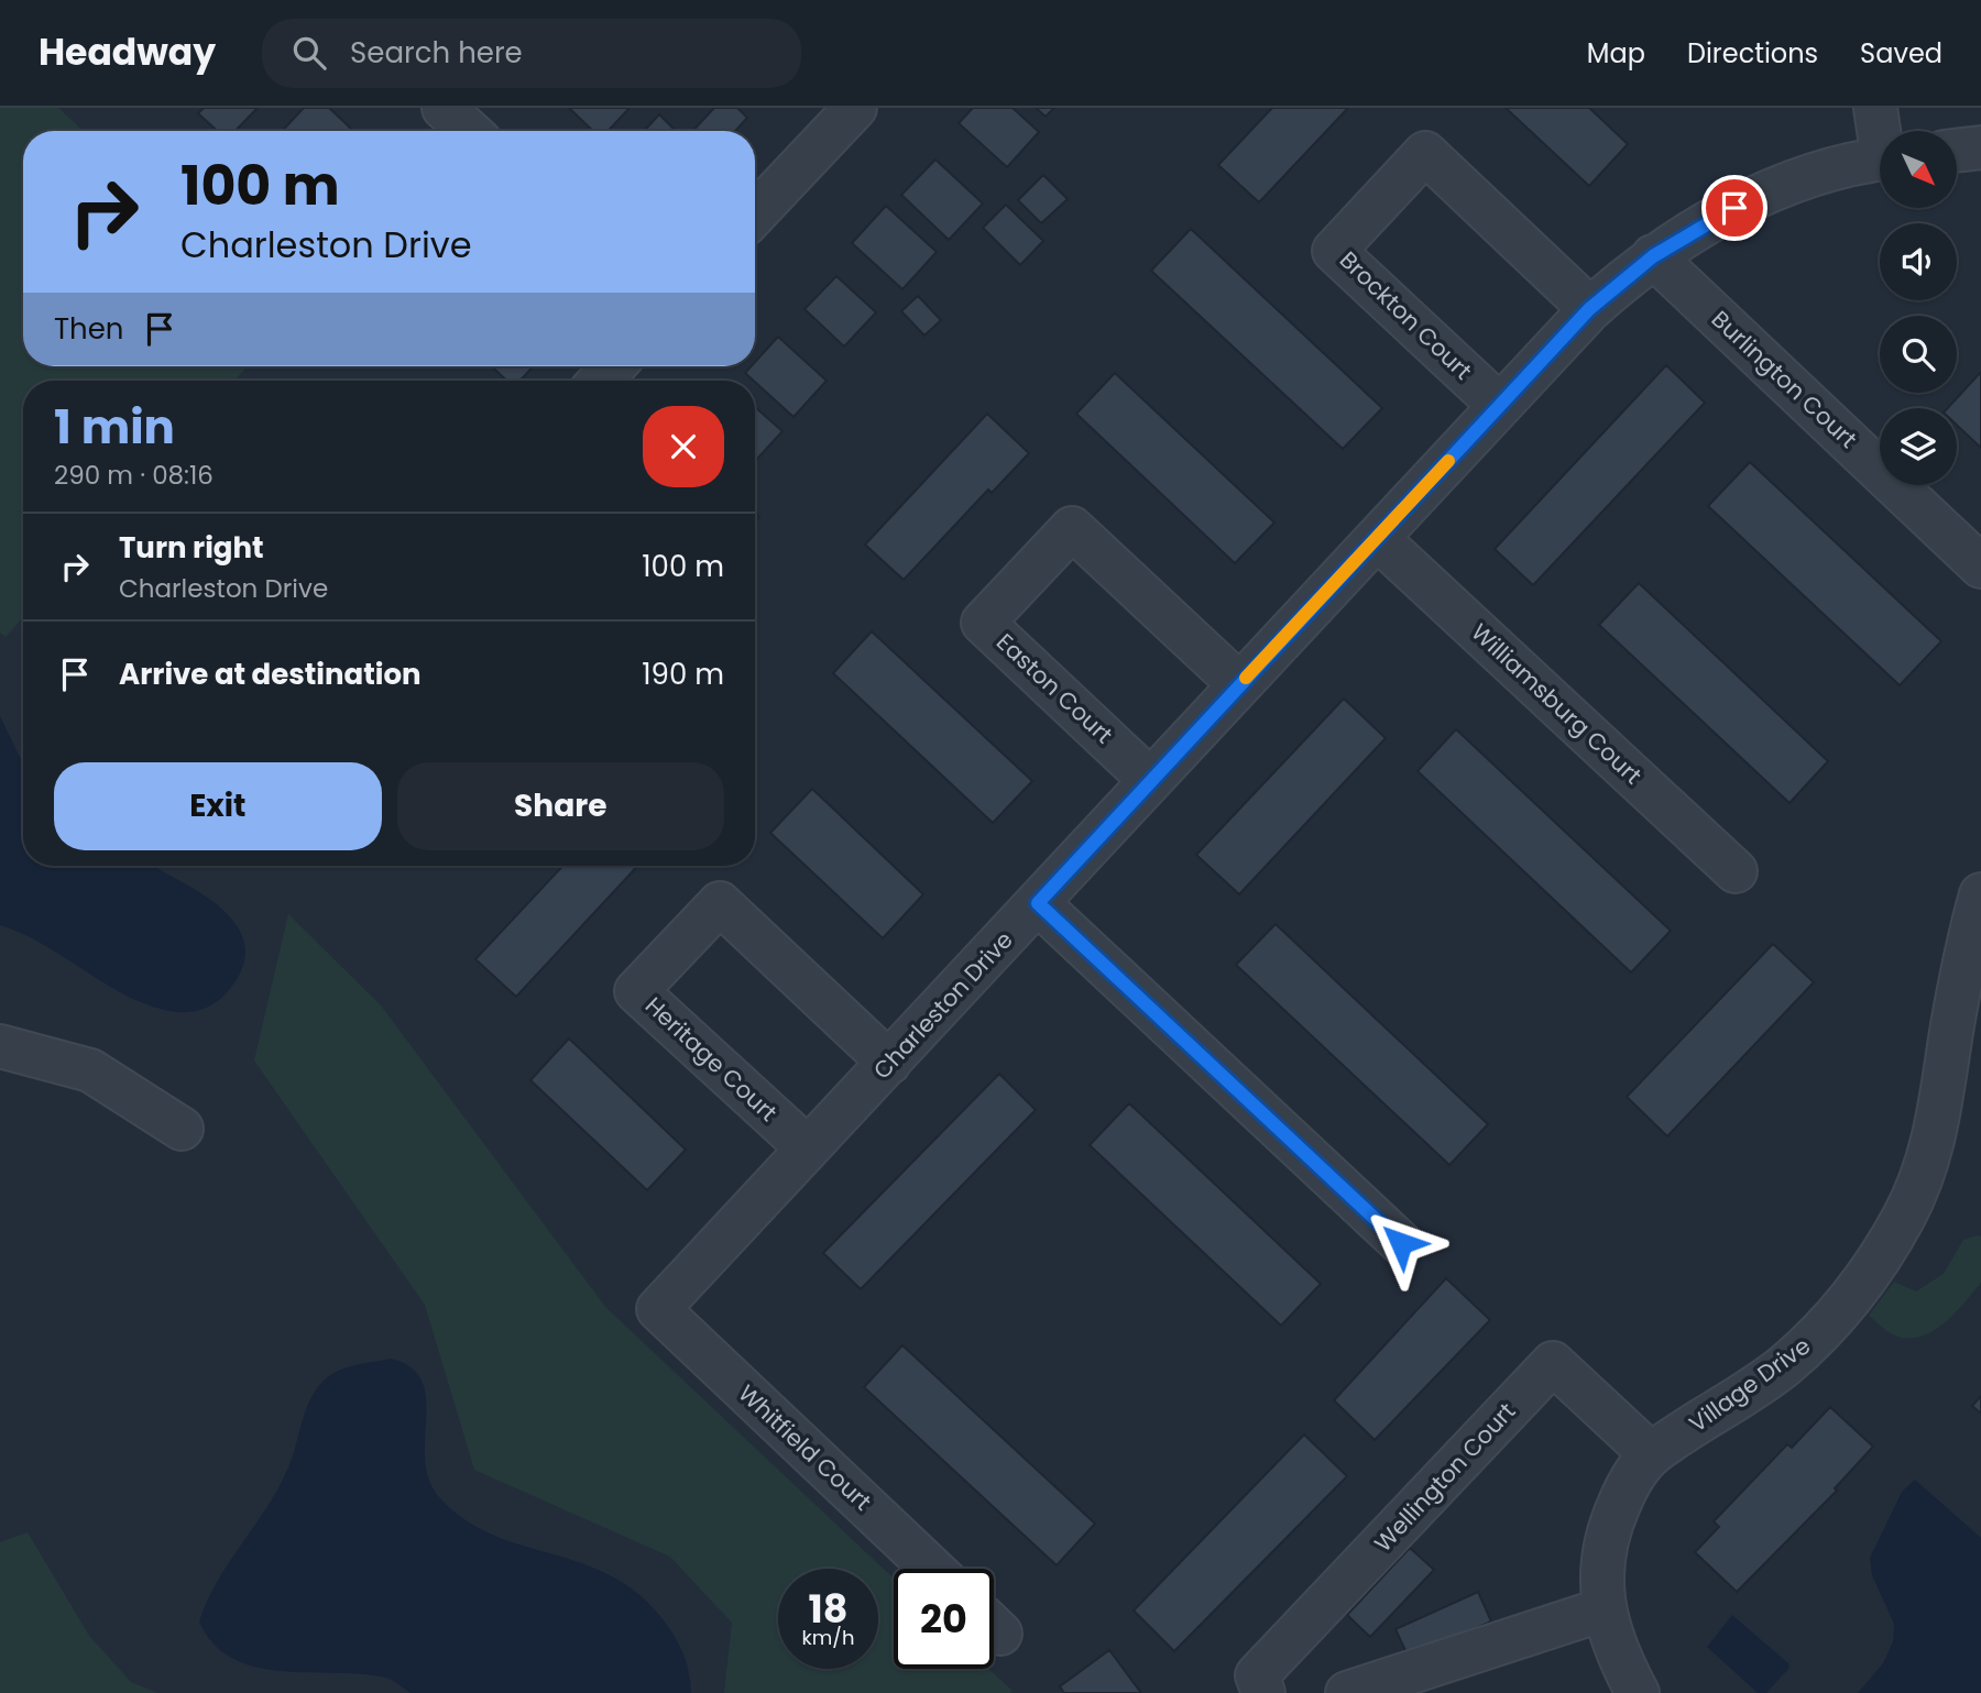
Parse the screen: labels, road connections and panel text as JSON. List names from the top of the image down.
{
  "streets": {
    "street": [
      "Brockton Court",
      "Burlington Court",
      "Easton Court",
      "Williamsburg Court",
      "Charleston Drive",
      "Heritage Court",
      "Village Drive",
      "Whitfield Court",
      "Wellington Court"
    ]
  },
  "crossings": [
    ["Brockton Court", "Charleston Drive"],
    ["Burlington Court", "Charleston Drive"],
    ["Easton Court", "Charleston Drive"],
    ["Williamsburg Court", "Charleston Drive"],
    ["Charleston Drive", "Heritage Court"],
    ["Charleston Drive", "Whitfield Court"],
    ["Village Drive", "Wellington Court"]
  ],
  "north": "bottom right",
  "page": {
    "header": "Headway",
    "search": "Search here",
    "nav": ["Map", "Directions", "Saved"],
    "turn": ["100 m", "Charleston Drive"],
    "then": "Then",
    "heading": ["1 min", "290 m · 08:16"],
    "list": [
      {
        "name": "Turn right",
        "note": "Charleston Drive",
        "value": "100 m"
      },
      {
        "name": "Arrive at destination",
        "value": "190 m"
      }
    ],
    "buttons": ["Exit", "Share"],
    "speed": "18 km/h",
    "limit": "20"
  }
}
